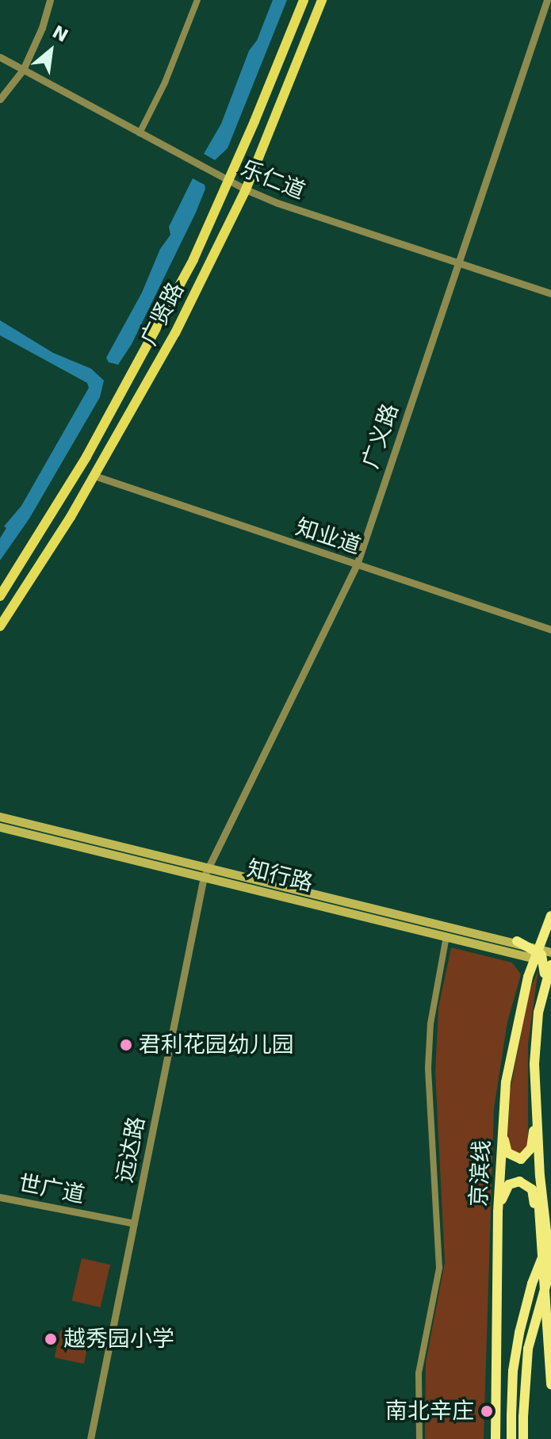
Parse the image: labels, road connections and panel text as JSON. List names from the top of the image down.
{
  "streets": {
    "highway": ["京滨线"],
    "main road": ["广贤路", "知行路"],
    "street": [
      "乐仁道",
      "广义路",
      "知业道",
      "远达路",
      "世广道"
    ]
  },
  "crossings": [
    ["乐仁道", "广贤路"],
    ["乐仁道", "广义路"],
    ["广贤路", "知业道"],
    ["广义路", "知业道"],
    ["广义路", "知行路"],
    ["广义路", "远达路"],
    ["知行路", "远达路"],
    ["知行路", "京滨线"],
    ["远达路", "世广道"]
  ],
  "places": ["君利花园幼儿园", "越秀园小学", "南北辛庄"],
  "north": "top right"
}
